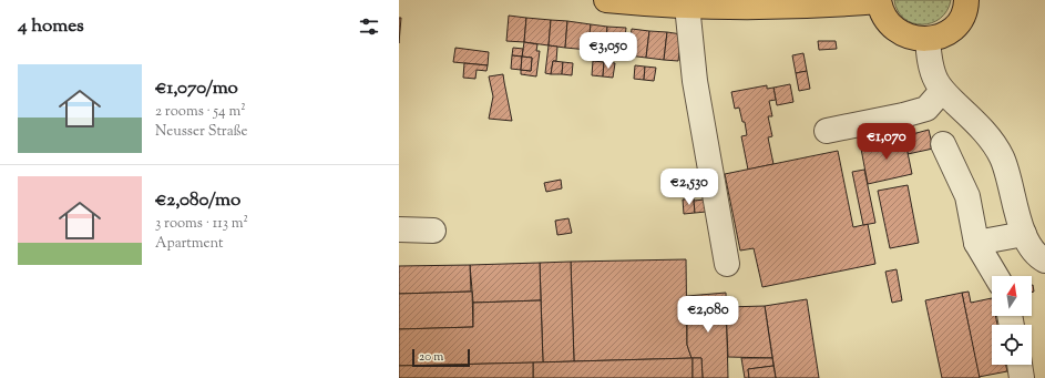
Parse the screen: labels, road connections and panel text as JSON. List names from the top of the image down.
{
  "scale_bar": "20 m",
  "north": "top",
  "page": {
    "heading": "4 homes",
    "price": [
      "€3,050",
      "€1,070",
      "€2,530",
      "€2,080"
    ],
    "list": [
      {
        "name": "€1,070/mo",
        "note": "2 rooms · 54 m² · Neusser Straße"
      },
      {
        "name": "€2,080/mo",
        "note": "3 rooms · 113 m² · Apartment"
      }
    ],
    "scale": "20 m"
  }
}
